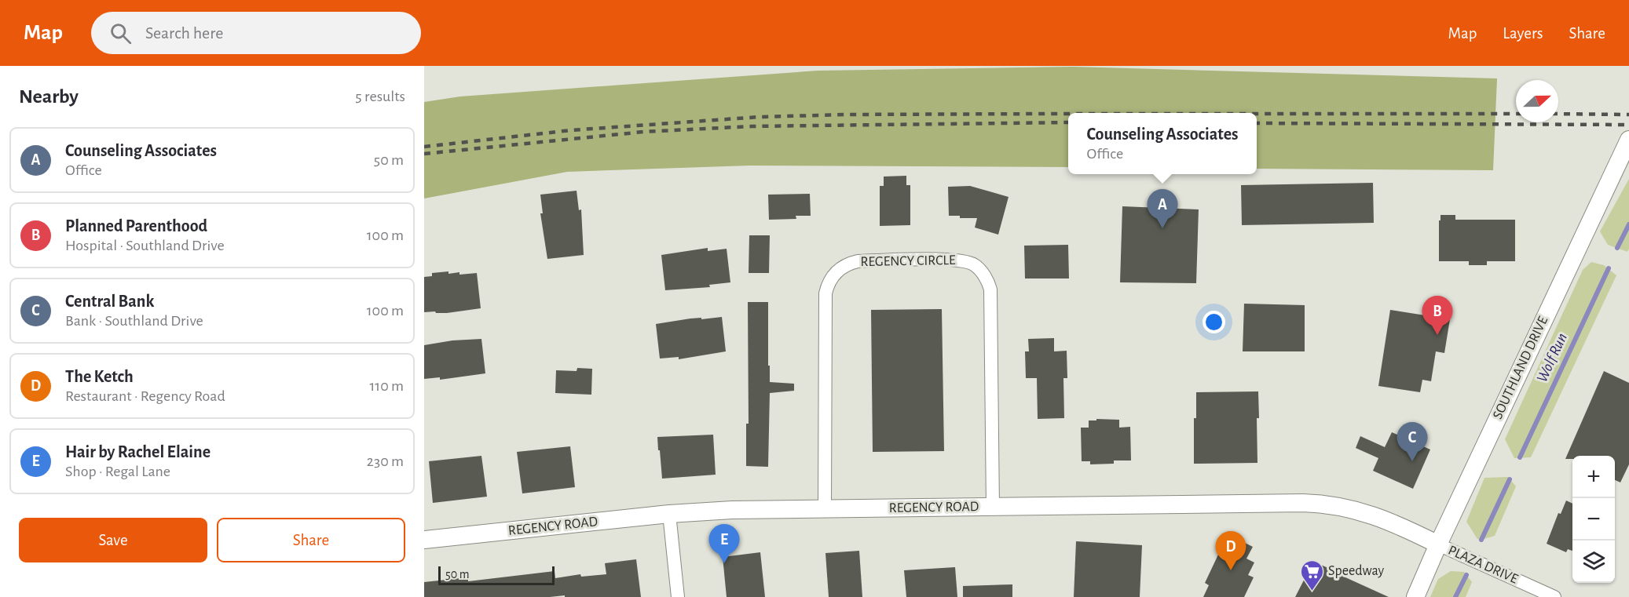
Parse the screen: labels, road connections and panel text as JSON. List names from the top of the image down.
{
  "streets": {
    "street": [
      "REGENCY CIRCLE",
      "SOUTHLAND DRIVE",
      "REGENCY ROAD",
      "PLAZA DRIVE"
    ]
  },
  "crossings": [
    ["REGENCY CIRCLE", "REGENCY ROAD"],
    ["SOUTHLAND DRIVE", "REGENCY ROAD"],
    ["SOUTHLAND DRIVE", "PLAZA DRIVE"],
    ["REGENCY ROAD", "PLAZA DRIVE"]
  ],
  "water": ["Wolf Run"],
  "places": {
    "supermarket": ["Speedway"]
  },
  "scale_bar": "50 m",
  "north": "right",
  "page": {
    "header": "Map",
    "search": "Search here",
    "nav": ["Map", "Layers", "Share"],
    "heading": ["Nearby", "5 results"],
    "popup": ["Counseling Associates", "Office"],
    "list": [
      {
        "mark": "A",
        "name": "Counseling Associates",
        "note": "Office",
        "value": "50 m"
      },
      {
        "mark": "B",
        "name": "Planned Parenthood",
        "note": "Hospital · Southland Drive",
        "value": "100 m"
      },
      {
        "mark": "C",
        "name": "Central Bank",
        "note": "Bank · Southland Drive",
        "value": "100 m"
      },
      {
        "mark": "D",
        "name": "The Ketch",
        "note": "Restaurant · Regency Road",
        "value": "110 m"
      },
      {
        "mark": "E",
        "name": "Hair by Rachel Elaine",
        "note": "Shop · Regal Lane",
        "value": "230 m"
      }
    ],
    "pins": [
      "A",
      "B",
      "C",
      "E",
      "D"
    ],
    "map_buttons": ["+", "−"],
    "buttons": ["Save", "Share"],
    "scale": "50 m"
  }
}
